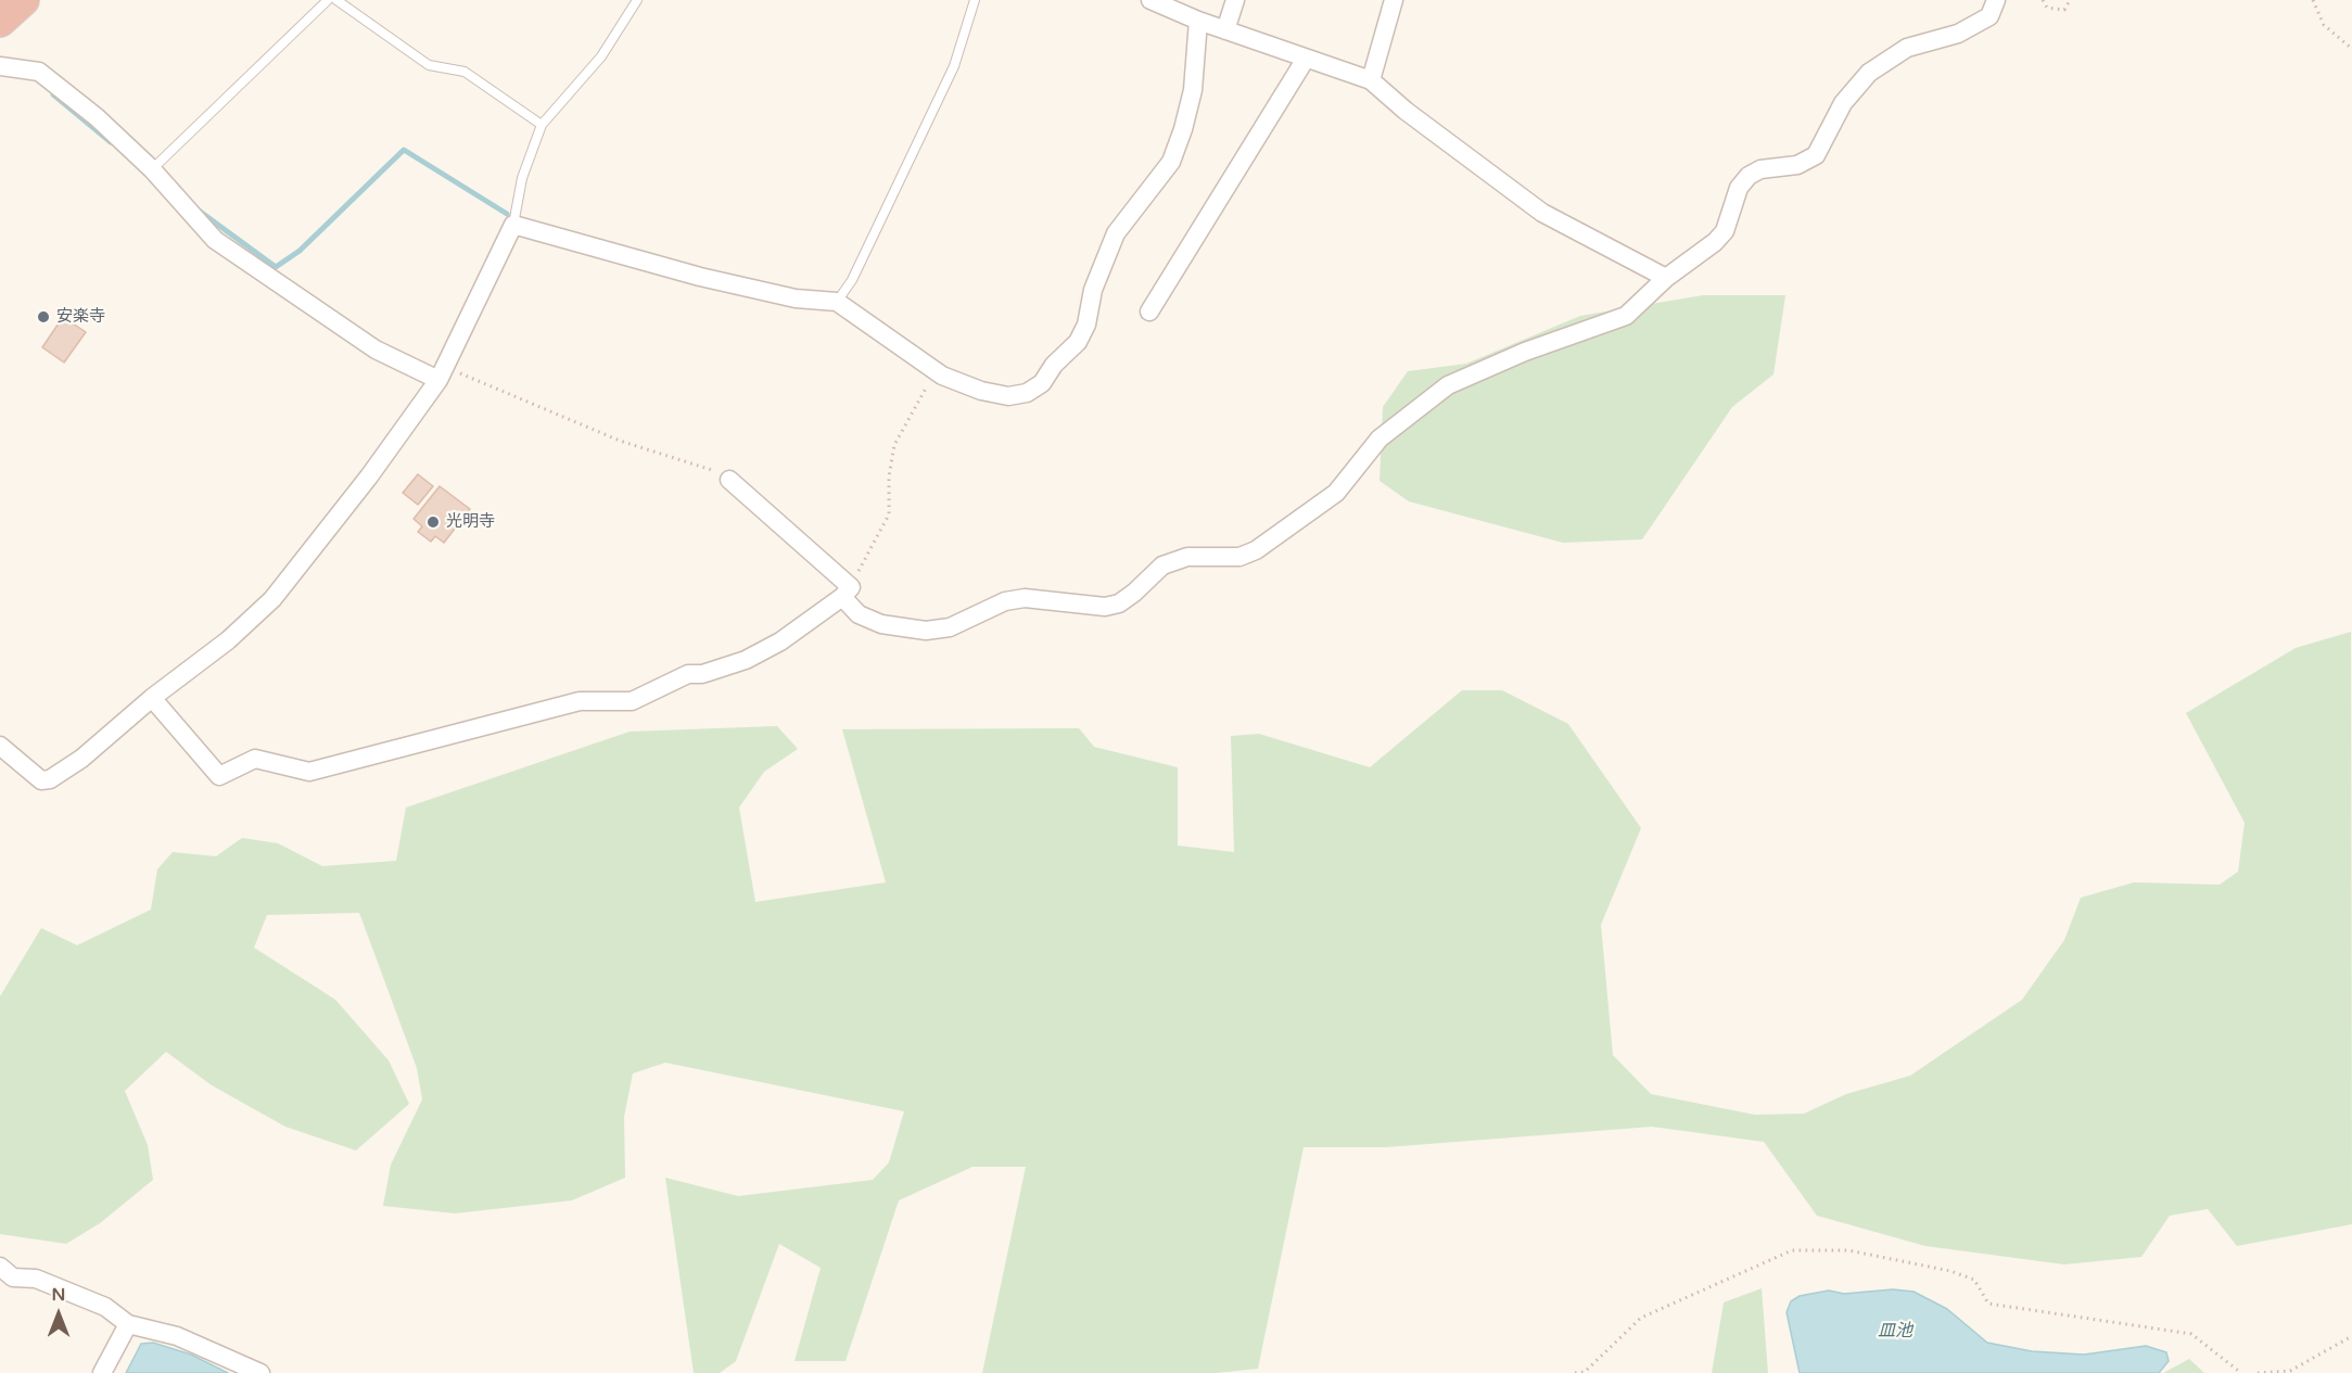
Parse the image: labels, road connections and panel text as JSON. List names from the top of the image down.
{
  "water": ["皿池"],
  "places": ["安楽寺", "光明寺"],
  "north": "top"
}
